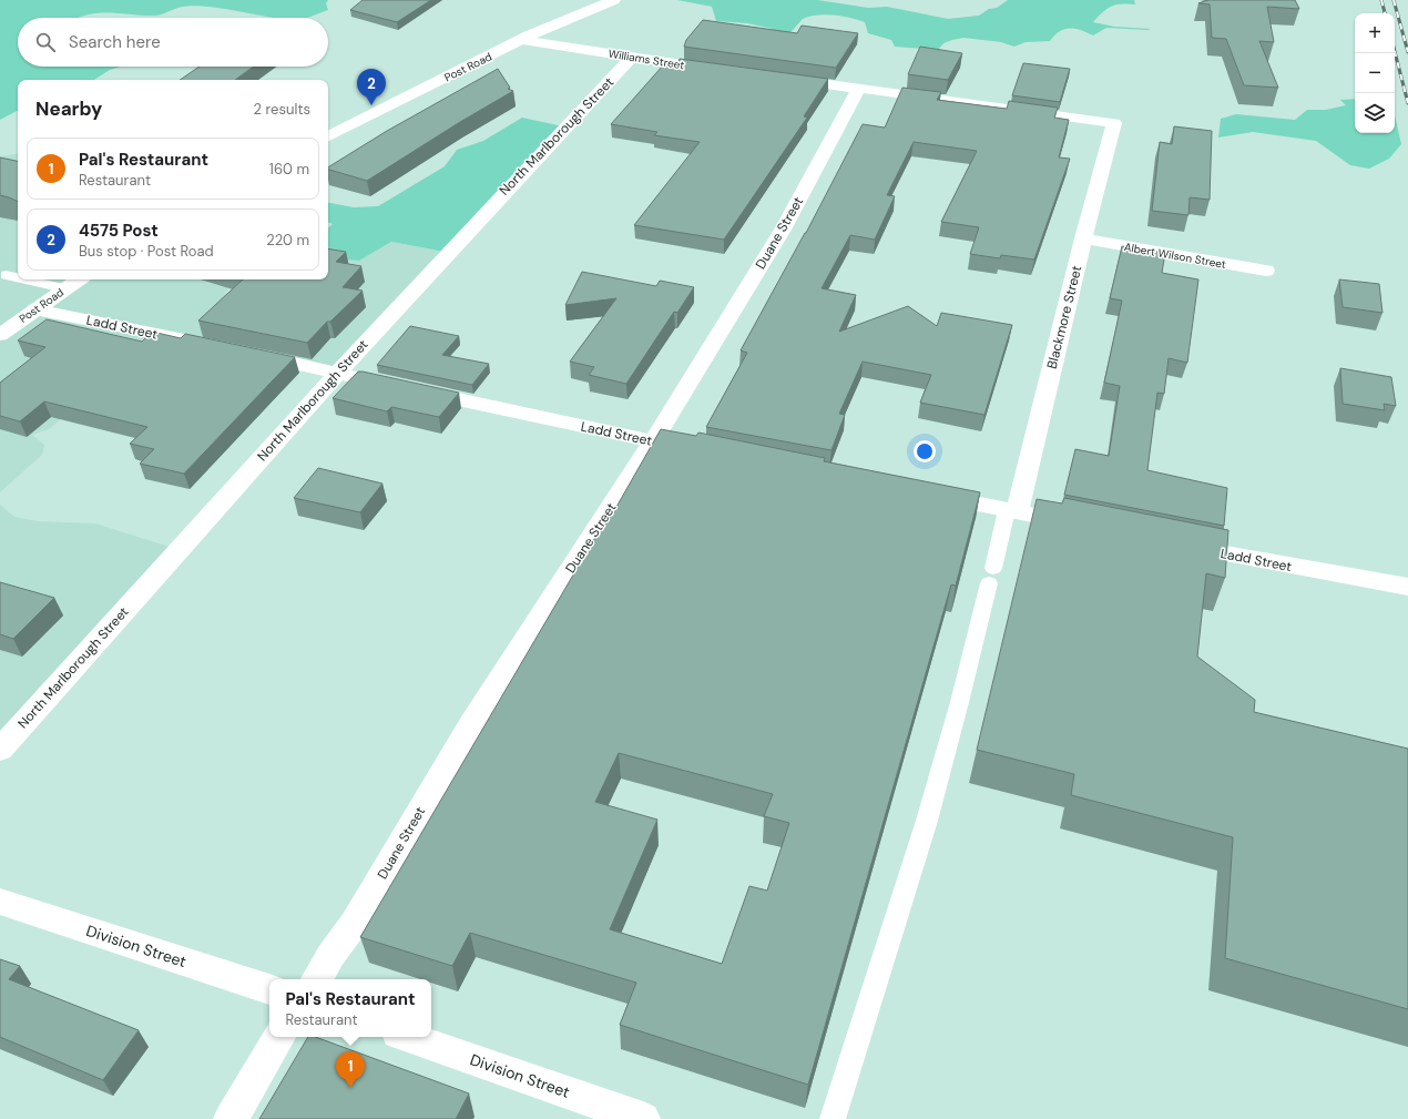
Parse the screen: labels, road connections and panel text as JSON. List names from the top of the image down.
{
  "streets": {
    "street": [
      "Williams Street",
      "Post Road",
      "North Marlborough Street",
      "Duane Street",
      "Albert Wilson Street",
      "Blackmore Street",
      "Ladd Street",
      "Division Street"
    ]
  },
  "crossings": [
    ["Williams Street", "Post Road"],
    ["Williams Street", "North Marlborough Street"],
    ["Post Road", "Ladd Street"],
    ["North Marlborough Street", "Ladd Street"],
    ["Duane Street", "Blackmore Street"],
    ["Duane Street", "Ladd Street"],
    ["Albert Wilson Street", "Blackmore Street"]
  ],
  "page": {
    "map_buttons": ["+", "−"],
    "search": "Search here",
    "pins": ["2", "1"],
    "heading": ["Nearby", "2 results"],
    "list": [
      {
        "mark": "1",
        "name": "Pal's Restaurant",
        "note": "Restaurant",
        "value": "160 m"
      },
      {
        "mark": "2",
        "name": "4575 Post",
        "note": "Bus stop · Post Road",
        "value": "220 m"
      }
    ],
    "popup": ["Pal's Restaurant", "Restaurant"]
  }
}
